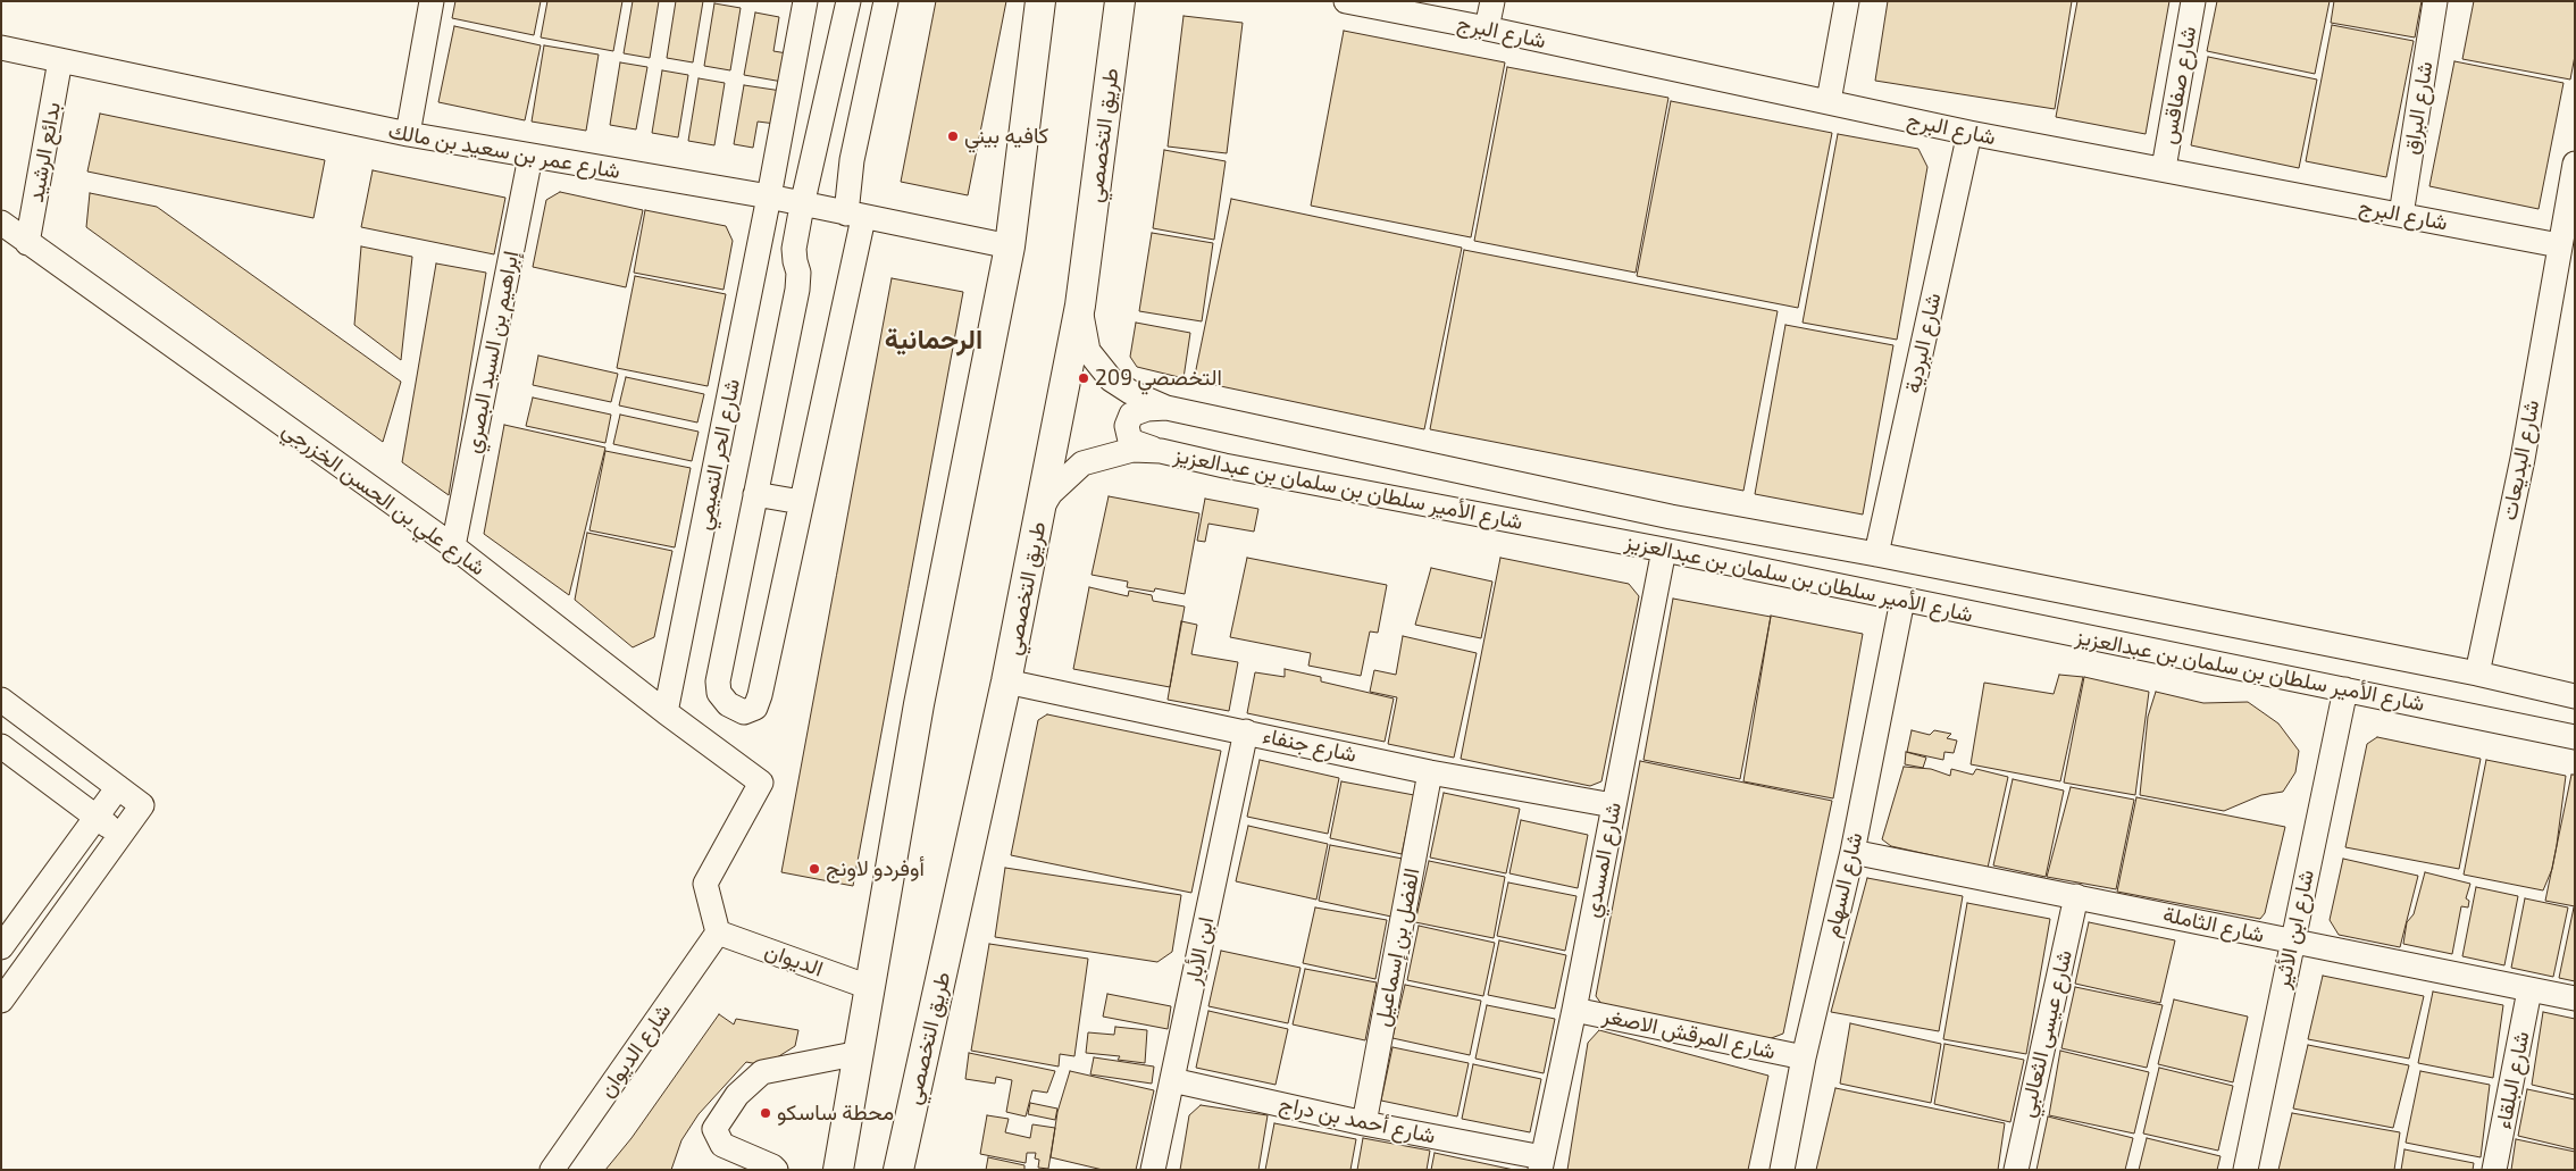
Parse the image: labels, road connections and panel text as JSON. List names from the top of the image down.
{
  "streets": {
    "main road": ["طريق التخصصي"],
    "street": [
      "شارع البرج",
      "شارع صفاقس",
      "شارع البراق",
      "شارع عمر بن سعيد بن مالك",
      "بدائع الرشيد",
      "شارع البردية",
      "إبراهيم بن السيد البصري",
      "شارع الحر التميمي",
      "شارع البديعات",
      "شارع الأمير سلطان بن سلمان بن عبدالعزيز",
      "شارع علي بن الحسن الخزرجي",
      "شارع جنفاء",
      "شارع المسدي",
      "شارع السهام",
      "شارع الثاملة",
      "شارع ابن الأثير",
      "الفضل بن إسماعيل",
      "ابن الأبار",
      "الديوان",
      "شارع المرقش الاصغر",
      "شارع عيسى الثعالبي",
      "شارع الديوان",
      "شارع البلقاء",
      "شارع أحمد بن دراج"
    ]
  },
  "crossings": [
    ["شارع البرج", "شارع صفاقس"],
    ["شارع البرج", "شارع البراق"],
    ["شارع البرج", "شارع البردية"],
    ["شارع البرج", "شارع البديعات"],
    ["طريق التخصصي", "شارع الأمير سلطان بن سلمان بن عبدالعزيز"],
    ["طريق التخصصي", "شارع جنفاء"],
    ["شارع عمر بن سعيد بن مالك", "بدائع الرشيد"],
    ["شارع عمر بن سعيد بن مالك", "إبراهيم بن السيد البصري"],
    ["شارع عمر بن سعيد بن مالك", "شارع الحر التميمي"],
    ["بدائع الرشيد", "شارع علي بن الحسن الخزرجي"],
    ["شارع البردية", "شارع الأمير سلطان بن سلمان بن عبدالعزيز"],
    ["إبراهيم بن السيد البصري", "شارع علي بن الحسن الخزرجي"],
    ["شارع الحر التميمي", "شارع علي بن الحسن الخزرجي"],
    ["شارع البديعات", "شارع الأمير سلطان بن سلمان بن عبدالعزيز"],
    ["شارع الأمير سلطان بن سلمان بن عبدالعزيز", "شارع المسدي"],
    ["شارع الأمير سلطان بن سلمان بن عبدالعزيز", "شارع السهام"],
    ["شارع الأمير سلطان بن سلمان بن عبدالعزيز", "شارع ابن الأثير"],
    ["شارع علي بن الحسن الخزرجي", "الديوان"],
    ["شارع علي بن الحسن الخزرجي", "شارع الديوان"],
    ["شارع جنفاء", "شارع المسدي"],
    ["شارع جنفاء", "الفضل بن إسماعيل"],
    ["شارع جنفاء", "ابن الأبار"],
    ["شارع المسدي", "شارع المرقش الاصغر"],
    ["شارع المسدي", "شارع أحمد بن دراج"],
    ["شارع السهام", "شارع الثاملة"],
    ["شارع السهام", "شارع المرقش الاصغر"],
    ["شارع الثاملة", "شارع ابن الأثير"],
    ["شارع الثاملة", "شارع عيسى الثعالبي"],
    ["شارع الثاملة", "شارع البلقاء"],
    ["الفضل بن إسماعيل", "شارع أحمد بن دراج"],
    ["ابن الأبار", "شارع أحمد بن دراج"],
    ["الديوان", "شارع الديوان"]
  ],
  "districts": ["الرحمانية"],
  "places": [
    "كافيه بيني",
    "التخصصي 209",
    "أوفردو لاونج",
    "محطة ساسكو"
  ]
}
